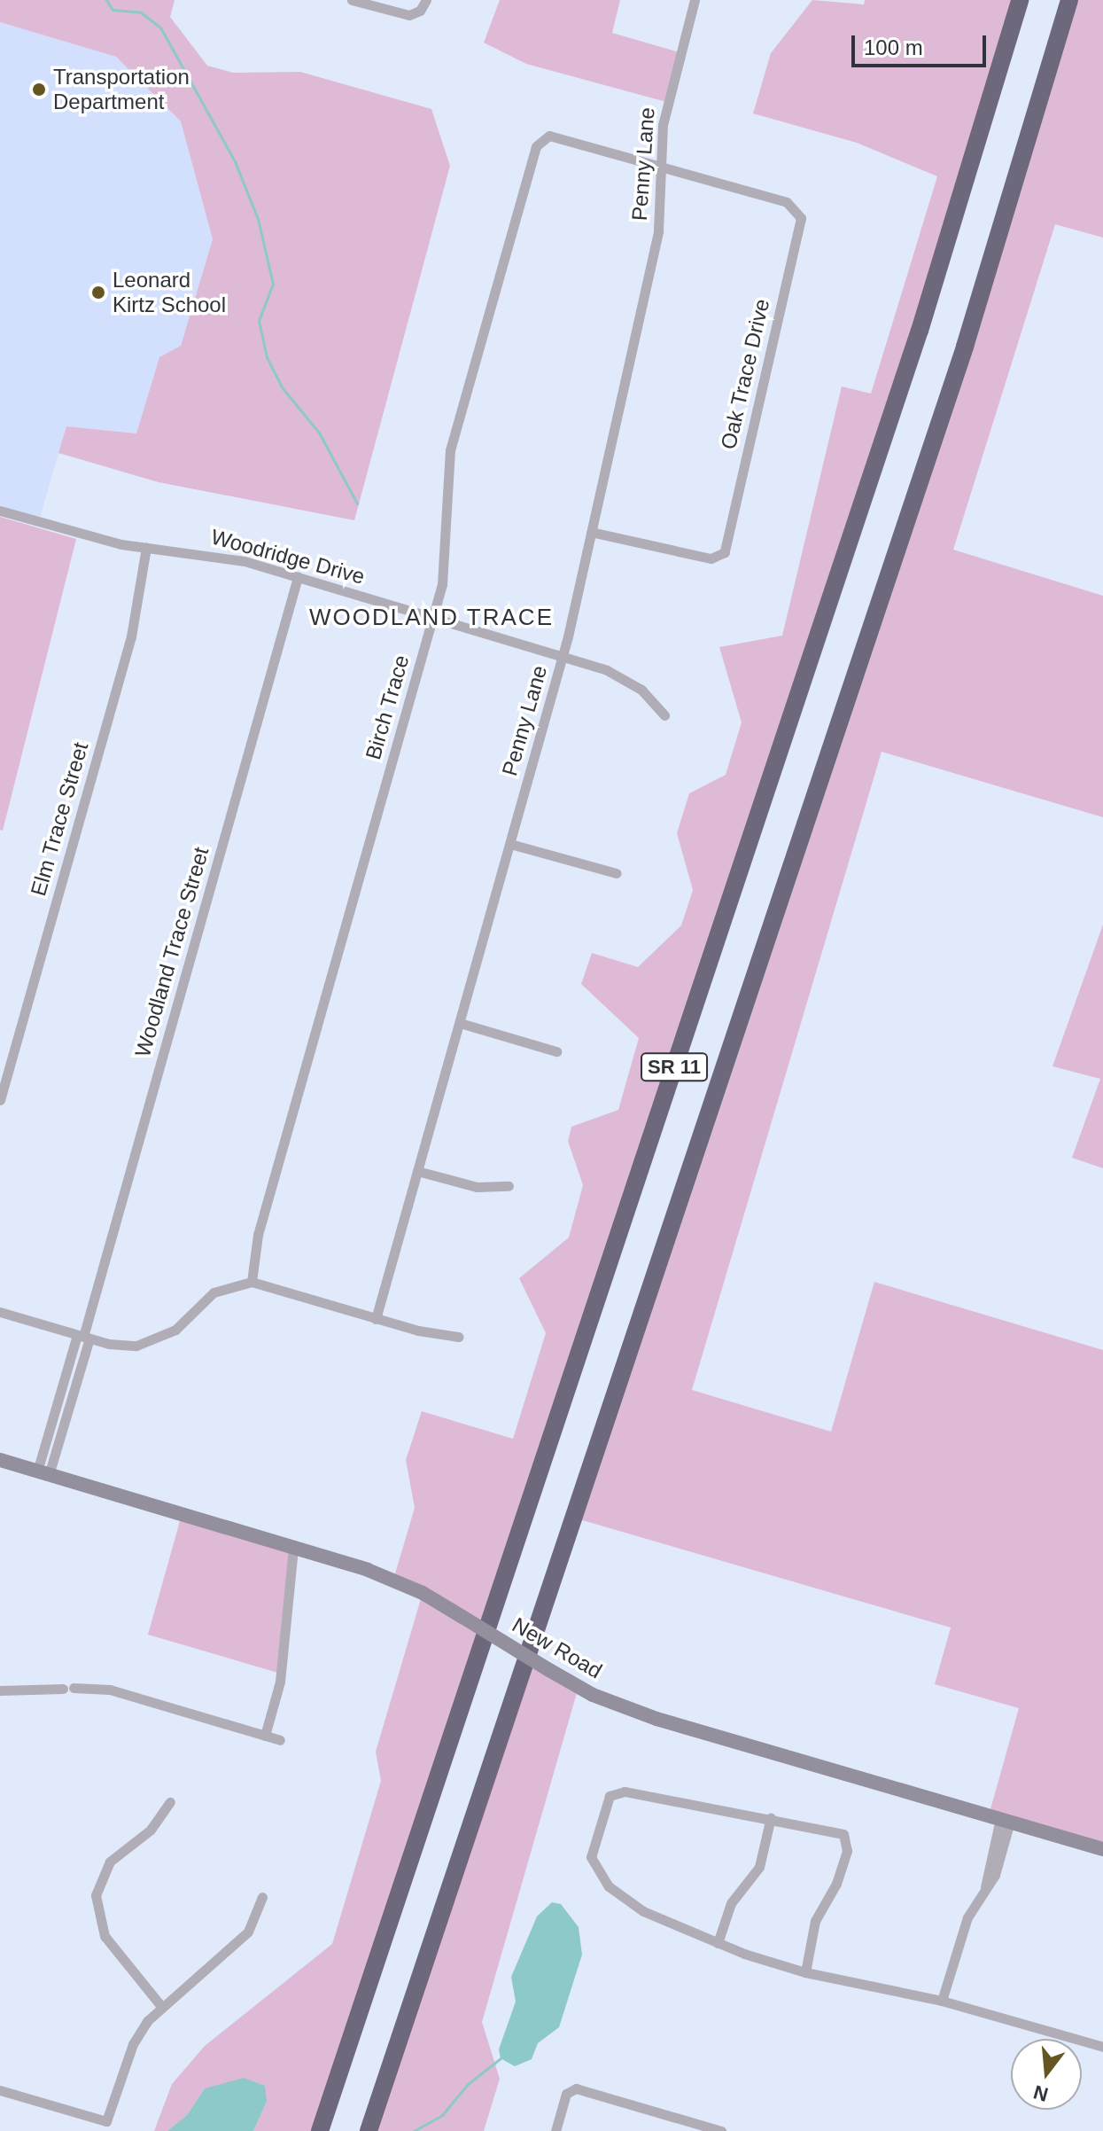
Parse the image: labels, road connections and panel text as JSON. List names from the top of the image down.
{
  "streets": {
    "highway": ["SR 11"],
    "street": [
      "Penny Lane",
      "Oak Trace Drive",
      "Woodridge Drive",
      "Birch Trace",
      "Elm Trace Street",
      "Woodland Trace Street",
      "New Road"
    ]
  },
  "crossings": [
    ["Penny Lane", "Oak Trace Drive"],
    ["Penny Lane", "Woodridge Drive"],
    ["Penny Lane", "Birch Trace"],
    ["Oak Trace Drive", "Birch Trace"],
    ["Woodridge Drive", "Birch Trace"],
    ["Woodridge Drive", "Elm Trace Street"],
    ["Woodridge Drive", "Woodland Trace Street"],
    ["Woodland Trace Street", "New Road"]
  ],
  "districts": ["WOODLAND TRACE"],
  "places": ["Transportation Department", "Leonard Kirtz School"],
  "scale_bar": "100 m",
  "north": "bottom"
}
